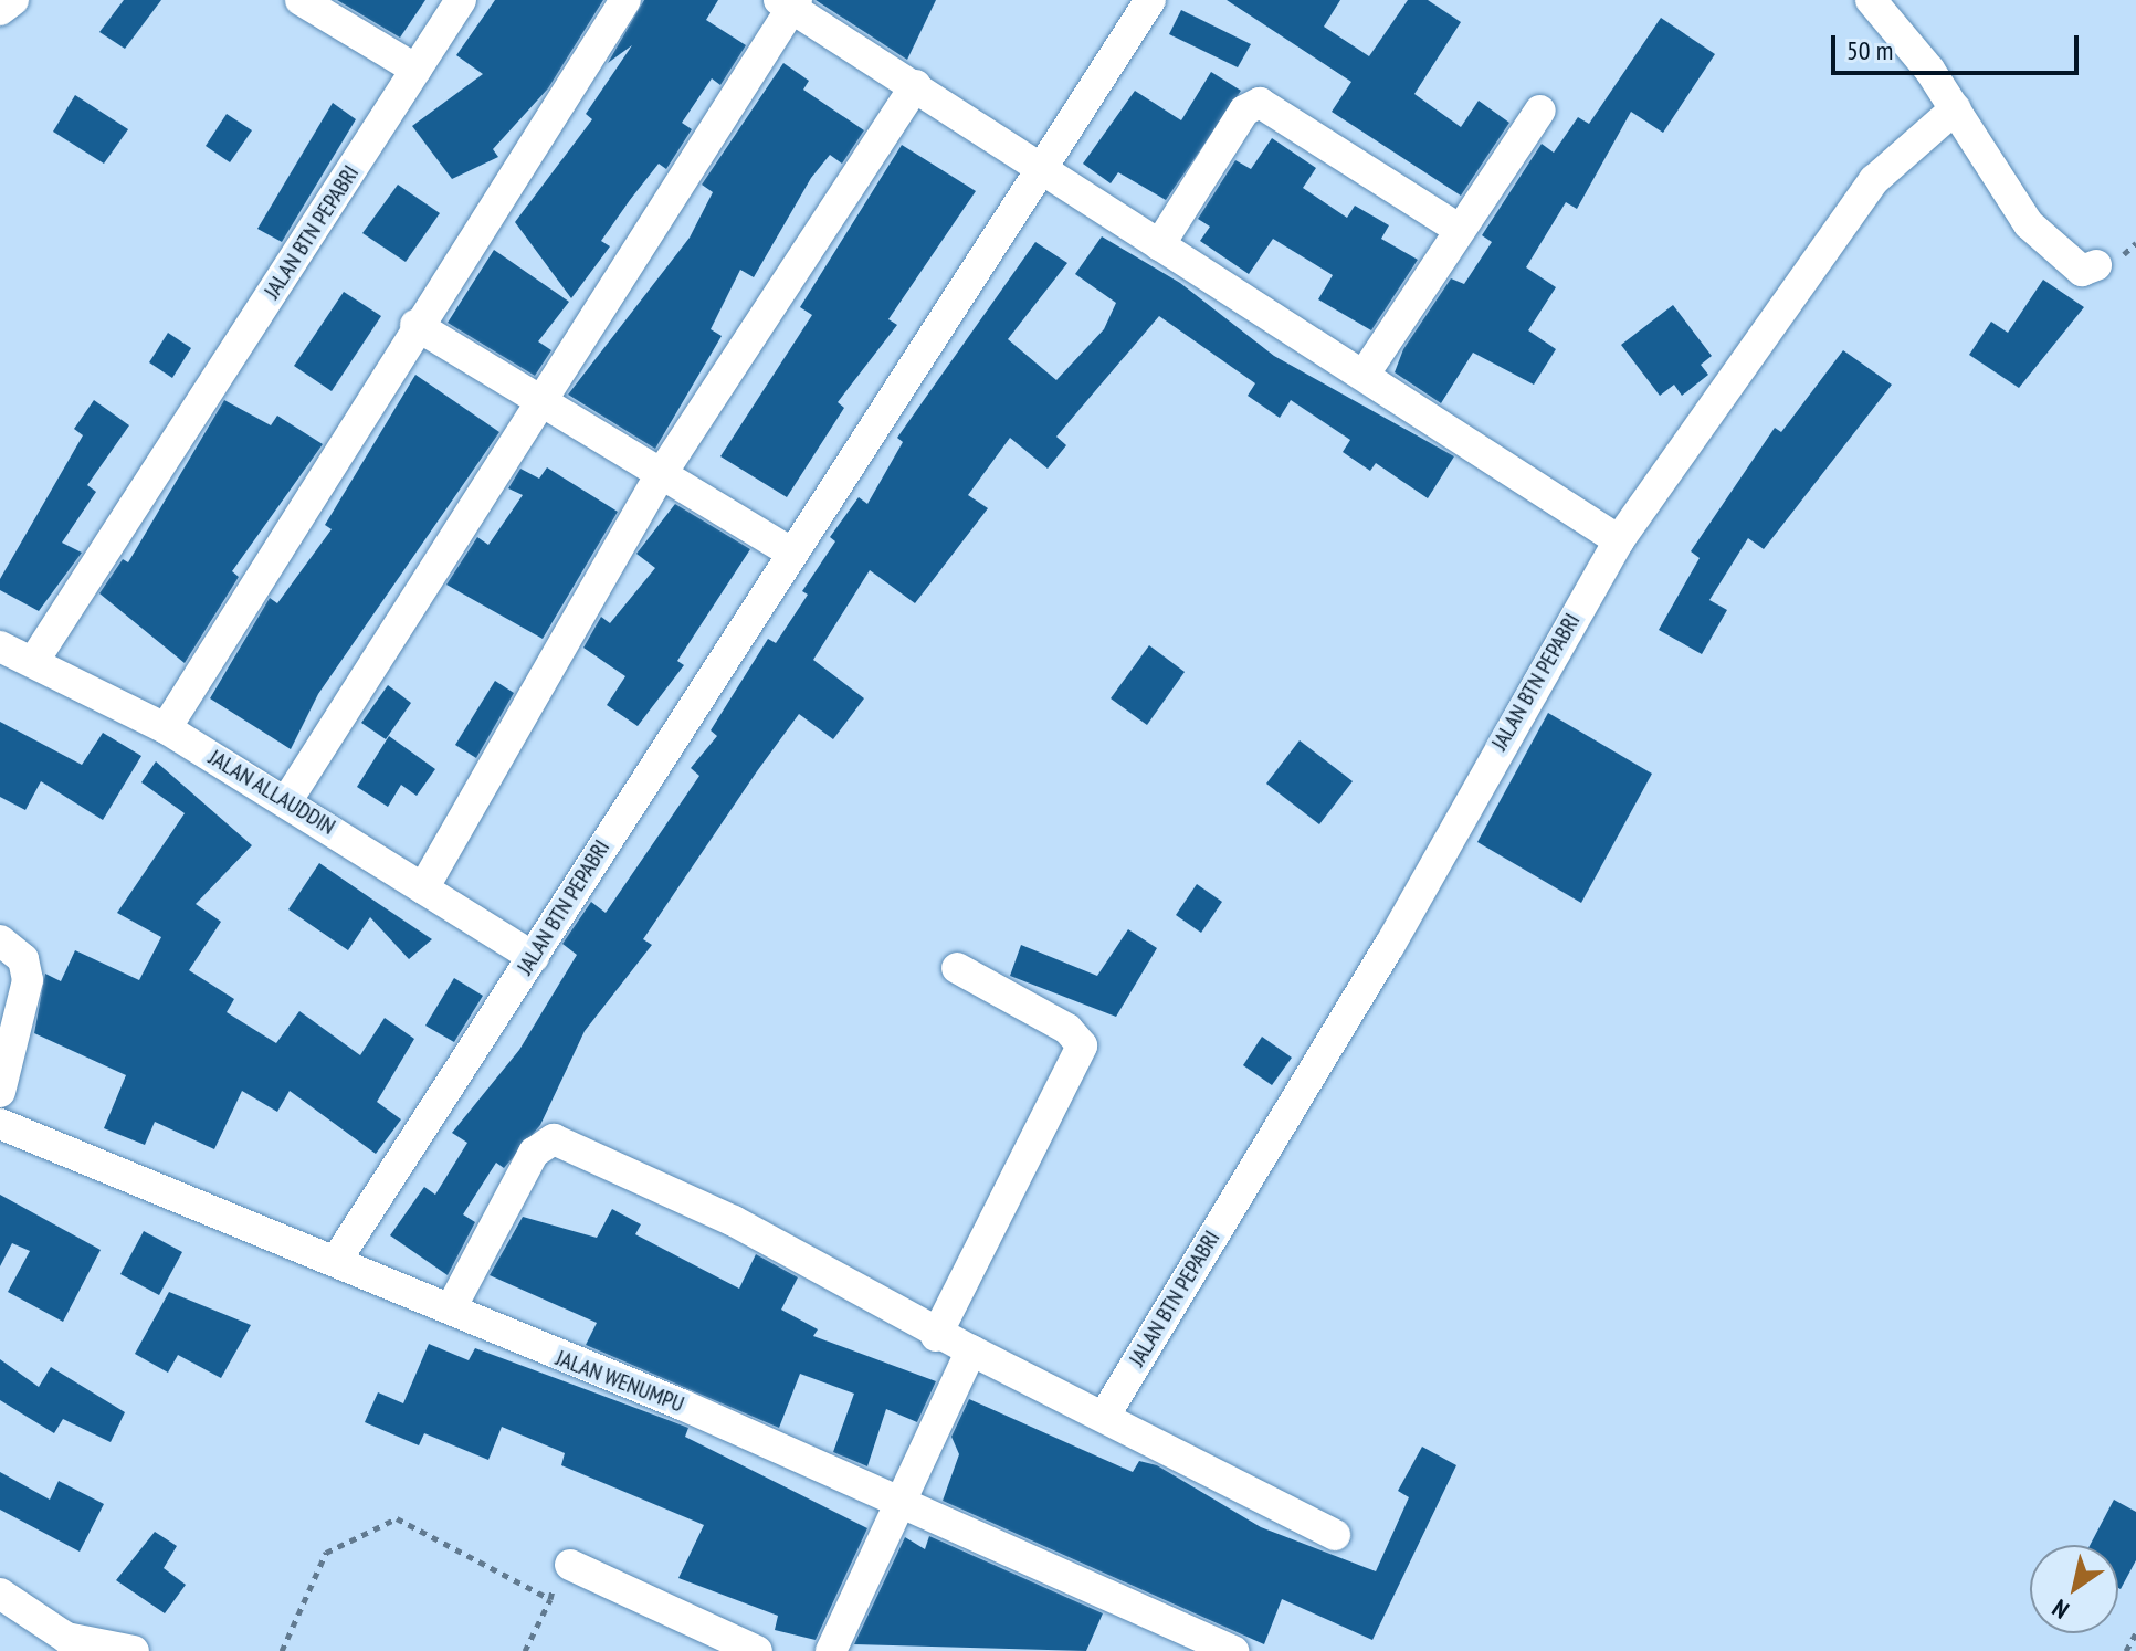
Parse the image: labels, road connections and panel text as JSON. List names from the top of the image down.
{
  "streets": {
    "street": ["JALAN BTN PEPABRI", "JALAN ALLAUDDIN", "JALAN WENUMPU"]
  },
  "crossings": [
    ["JALAN BTN PEPABRI", "JALAN ALLAUDDIN"],
    ["JALAN BTN PEPABRI", "JALAN WENUMPU"]
  ],
  "scale_bar": "50 m",
  "north": "bottom left"
}
